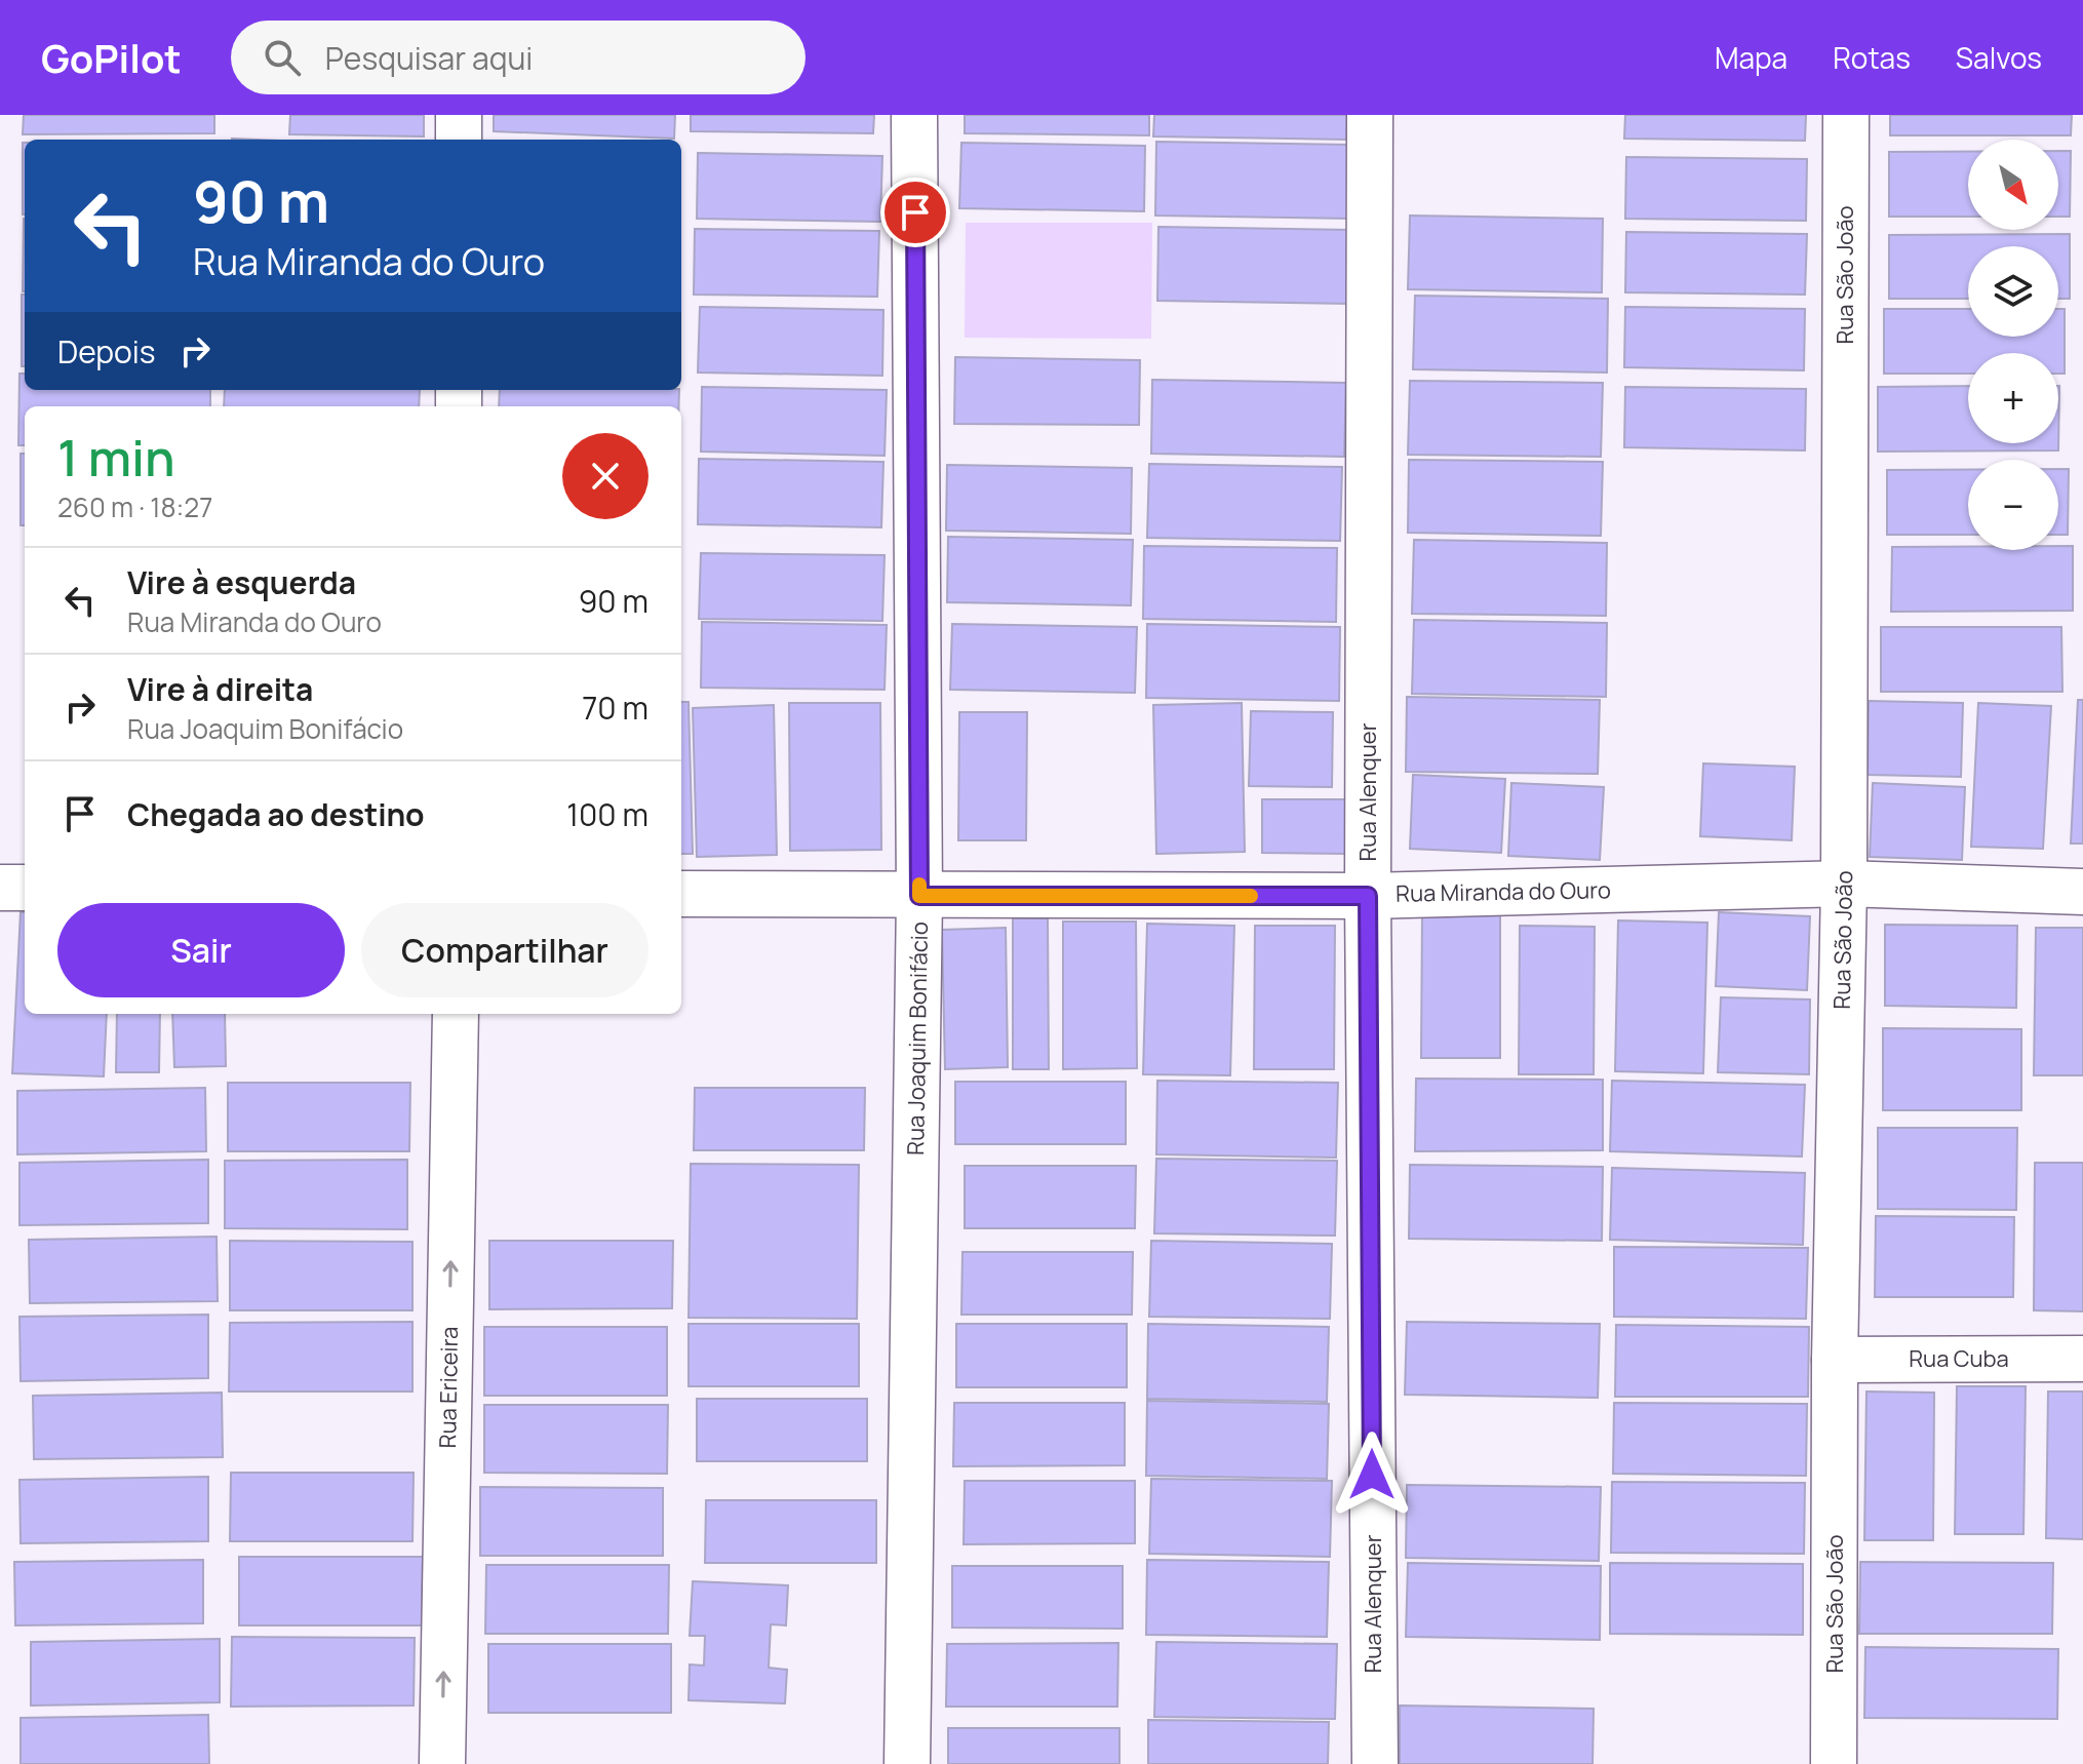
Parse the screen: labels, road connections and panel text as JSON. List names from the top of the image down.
{
  "streets": {
    "street": [
      "Rua São João",
      "Rua Alenquer",
      "Rua Miranda do Ouro",
      "Rua Joaquim Bonifácio",
      "Rua Cuba",
      "Rua Ericeira"
    ]
  },
  "crossings": [
    ["Rua São João", "Rua Miranda do Ouro"],
    ["Rua São João", "Rua Cuba"],
    ["Rua Alenquer", "Rua Miranda do Ouro"],
    ["Rua Miranda do Ouro", "Rua Joaquim Bonifácio"]
  ],
  "one_way": ["Rua Ericeira"],
  "north": "bottom right",
  "page": {
    "header": "GoPilot",
    "search": "Pesquisar aqui",
    "nav": ["Mapa", "Rotas", "Salvos"],
    "map_buttons": ["+", "−"],
    "turn": ["90 m", "Rua Miranda do Ouro"],
    "then": "Depois",
    "heading": ["1 min", "260 m · 18:27"],
    "list": [
      {
        "name": "Vire à esquerda",
        "note": "Rua Miranda do Ouro",
        "value": "90 m"
      },
      {
        "name": "Vire à direita",
        "note": "Rua Joaquim Bonifácio",
        "value": "70 m"
      },
      {
        "name": "Chegada ao destino",
        "value": "100 m"
      }
    ],
    "buttons": ["Sair", "Compartilhar"]
  }
}
